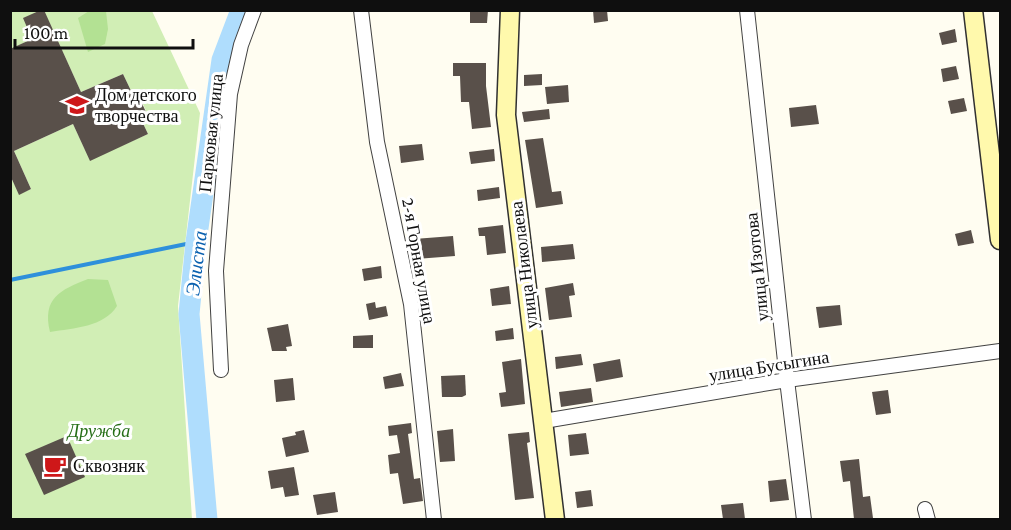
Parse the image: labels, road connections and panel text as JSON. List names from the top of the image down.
{
  "streets": {
    "street": [
      "Парковая улица",
      "2-я Горная улица",
      "улица Николаева",
      "улица Изотова",
      "улица Бусыгина"
    ]
  },
  "crossings": [
    ["улица Николаева", "улица Бусыгина"],
    ["улица Изотова", "улица Бусыгина"]
  ],
  "water": ["Элиста"],
  "parks": ["Дружба"],
  "places": {
    "school or university": ["Дом детского творчества"],
    "cafe": ["Сквозняк"]
  },
  "scale_bar": "100 m"
}
